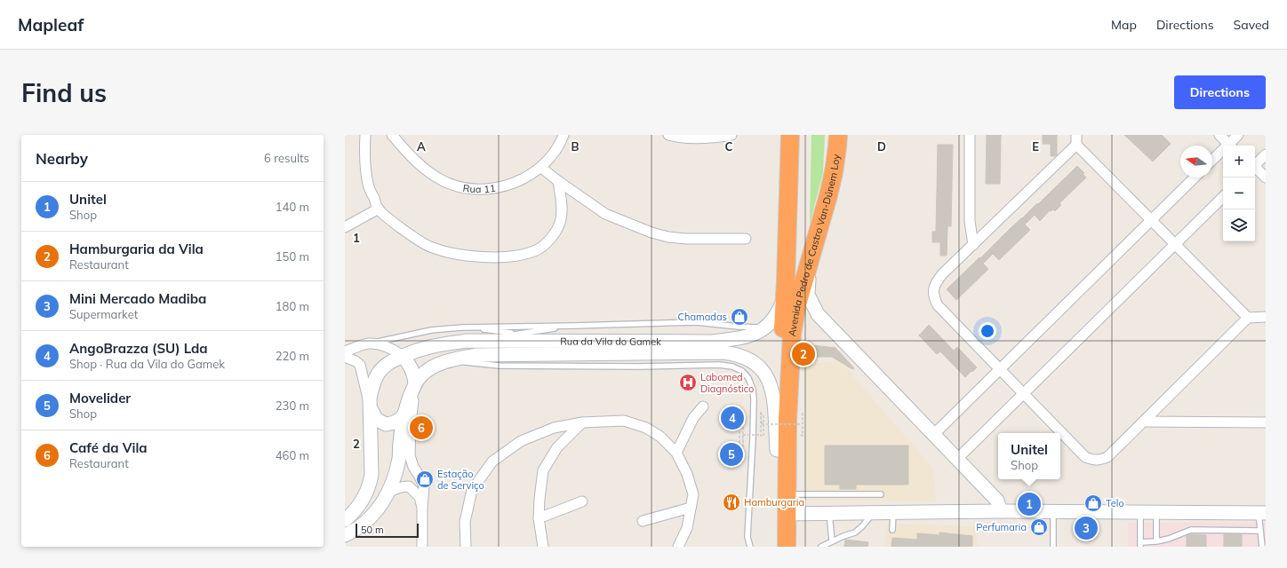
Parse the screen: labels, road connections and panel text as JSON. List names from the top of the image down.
{
  "streets": {
    "highway": ["Avenida Pedro de Castro Van-Dúnem Loy"],
    "main road": ["Rua da Vila do Gamek"],
    "street": ["Rua 11"]
  },
  "crossings": [
    ["Avenida Pedro de Castro Van-Dúnem Loy", "Rua da Vila do Gamek"]
  ],
  "places": {
    "shop": [
      "Chamadas",
      "Estação de Serviço",
      "Telo",
      "Perfumaria"
    ],
    "hospital": ["Labomed Diagnóstico"],
    "restaurant": ["Hamburgaria"]
  },
  "scale_bar": "50 m",
  "north": "left",
  "page": {
    "header": "Mapleaf",
    "nav": ["Map", "Directions", "Saved"],
    "buttons": "Directions",
    "title": "Find us",
    "heading": ["Nearby", "6 results"],
    "map_buttons": ["+", "−"],
    "list": [
      {
        "mark": "1",
        "name": "Unitel",
        "note": "Shop",
        "value": "140 m"
      },
      {
        "mark": "2",
        "name": "Hamburgaria da Vila",
        "note": "Restaurant",
        "value": "150 m"
      },
      {
        "mark": "3",
        "name": "Mini Mercado Madiba",
        "note": "Supermarket",
        "value": "180 m"
      },
      {
        "mark": "4",
        "name": "AngoBrazza (SU) Lda",
        "note": "Shop · Rua da Vila do Gamek",
        "value": "220 m"
      },
      {
        "mark": "5",
        "name": "Movelider",
        "note": "Shop",
        "value": "230 m"
      },
      {
        "mark": "6",
        "name": "Café da Vila",
        "note": "Restaurant",
        "value": "460 m"
      }
    ],
    "pins": [
      "2",
      "4",
      "6",
      "5",
      "1",
      "3"
    ],
    "popup": ["Unitel", "Shop"],
    "scale": "50 m"
  },
  "grid": {
    "columns": [
      "A",
      "B",
      "C",
      "D",
      "E"
    ],
    "rows": ["1", "2"]
  }
}
